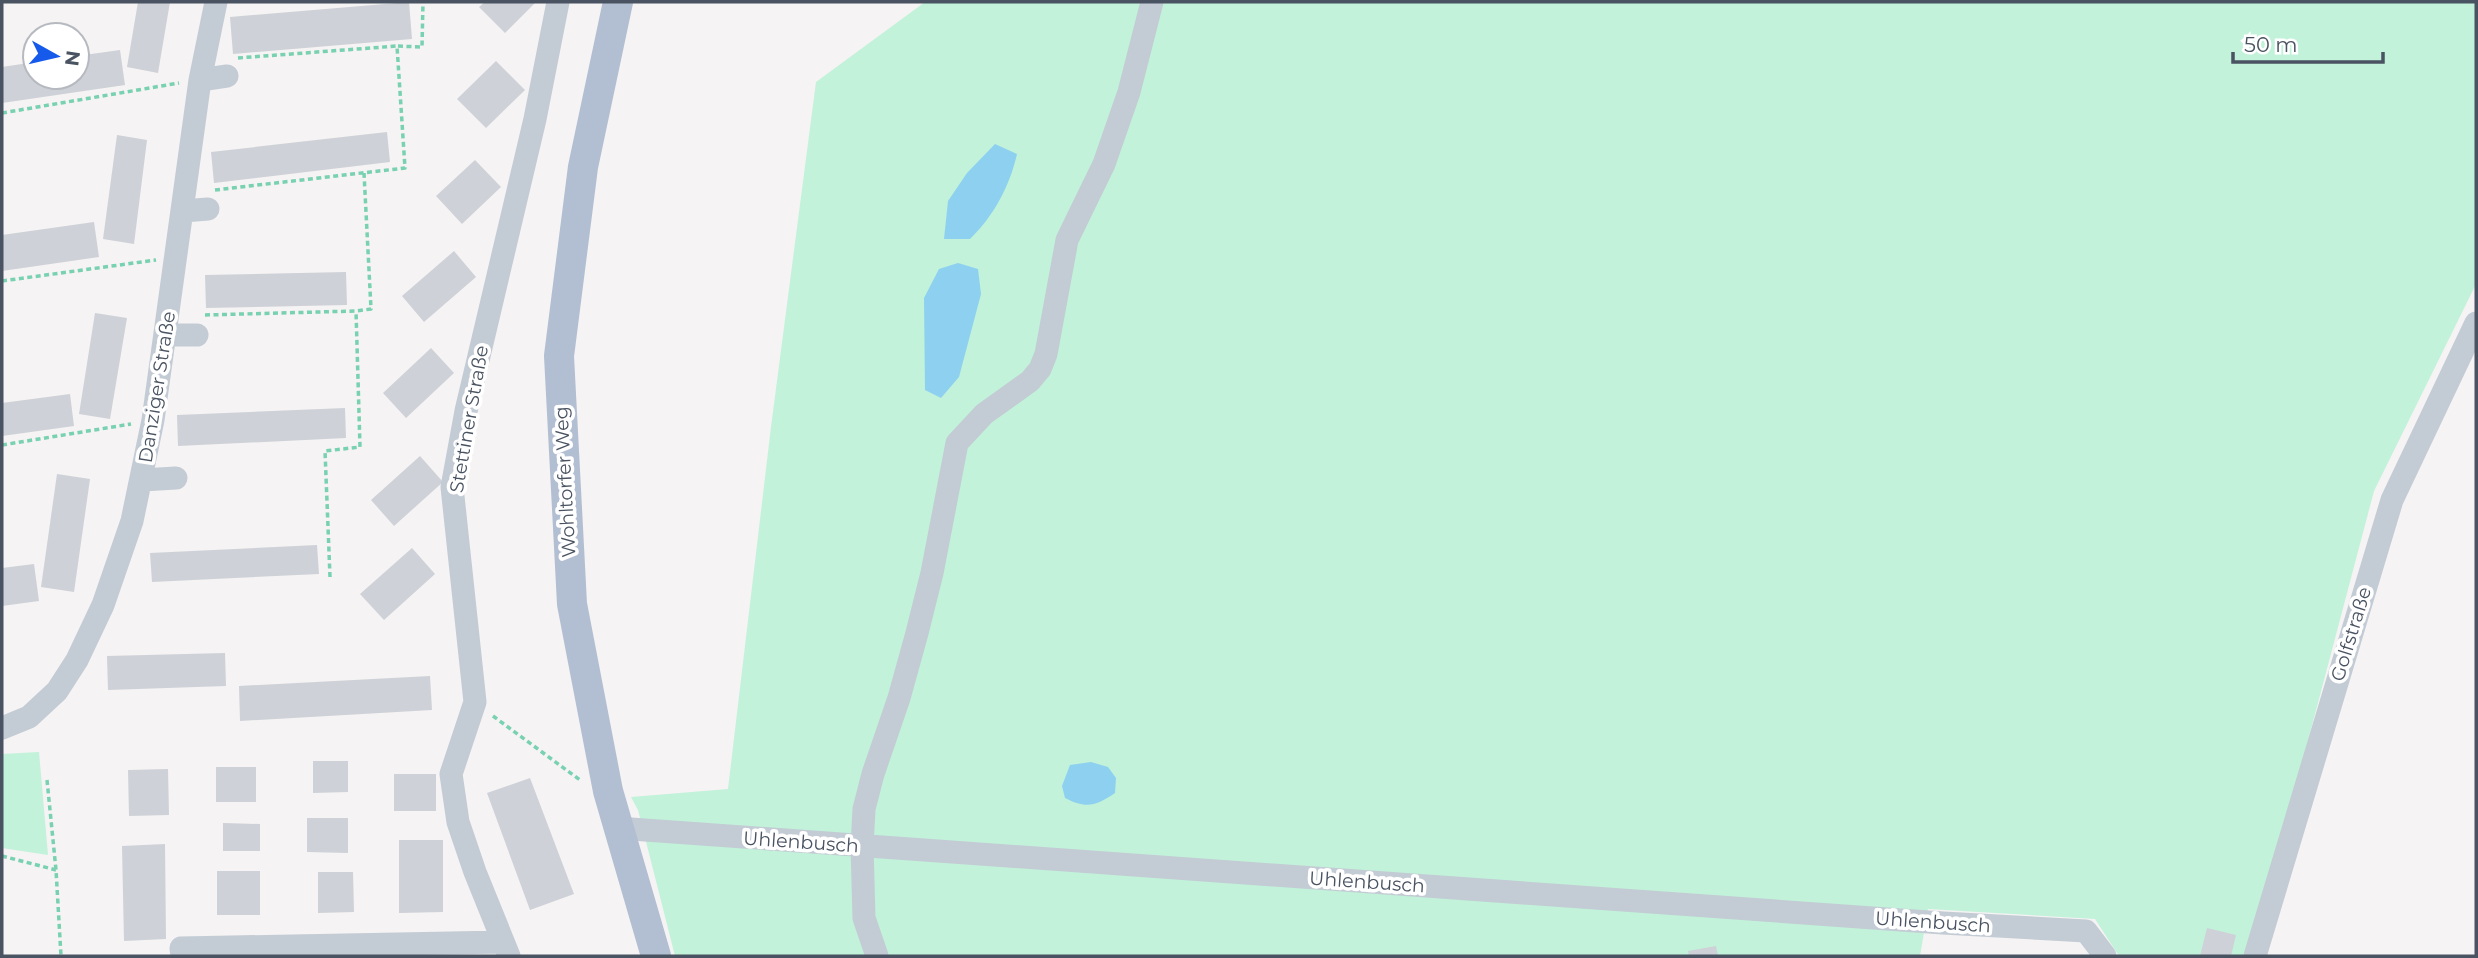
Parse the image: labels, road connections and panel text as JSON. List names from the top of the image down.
{
  "streets": {
    "main road": ["Wohltorfer Weg"],
    "street": [
      "Danziger Straße",
      "Stettiner Straße",
      "Golfstraße",
      "Uhlenbusch"
    ]
  },
  "crossings": [
    ["Wohltorfer Weg", "Uhlenbusch"]
  ],
  "scale_bar": "50 m",
  "north": "right"
}
